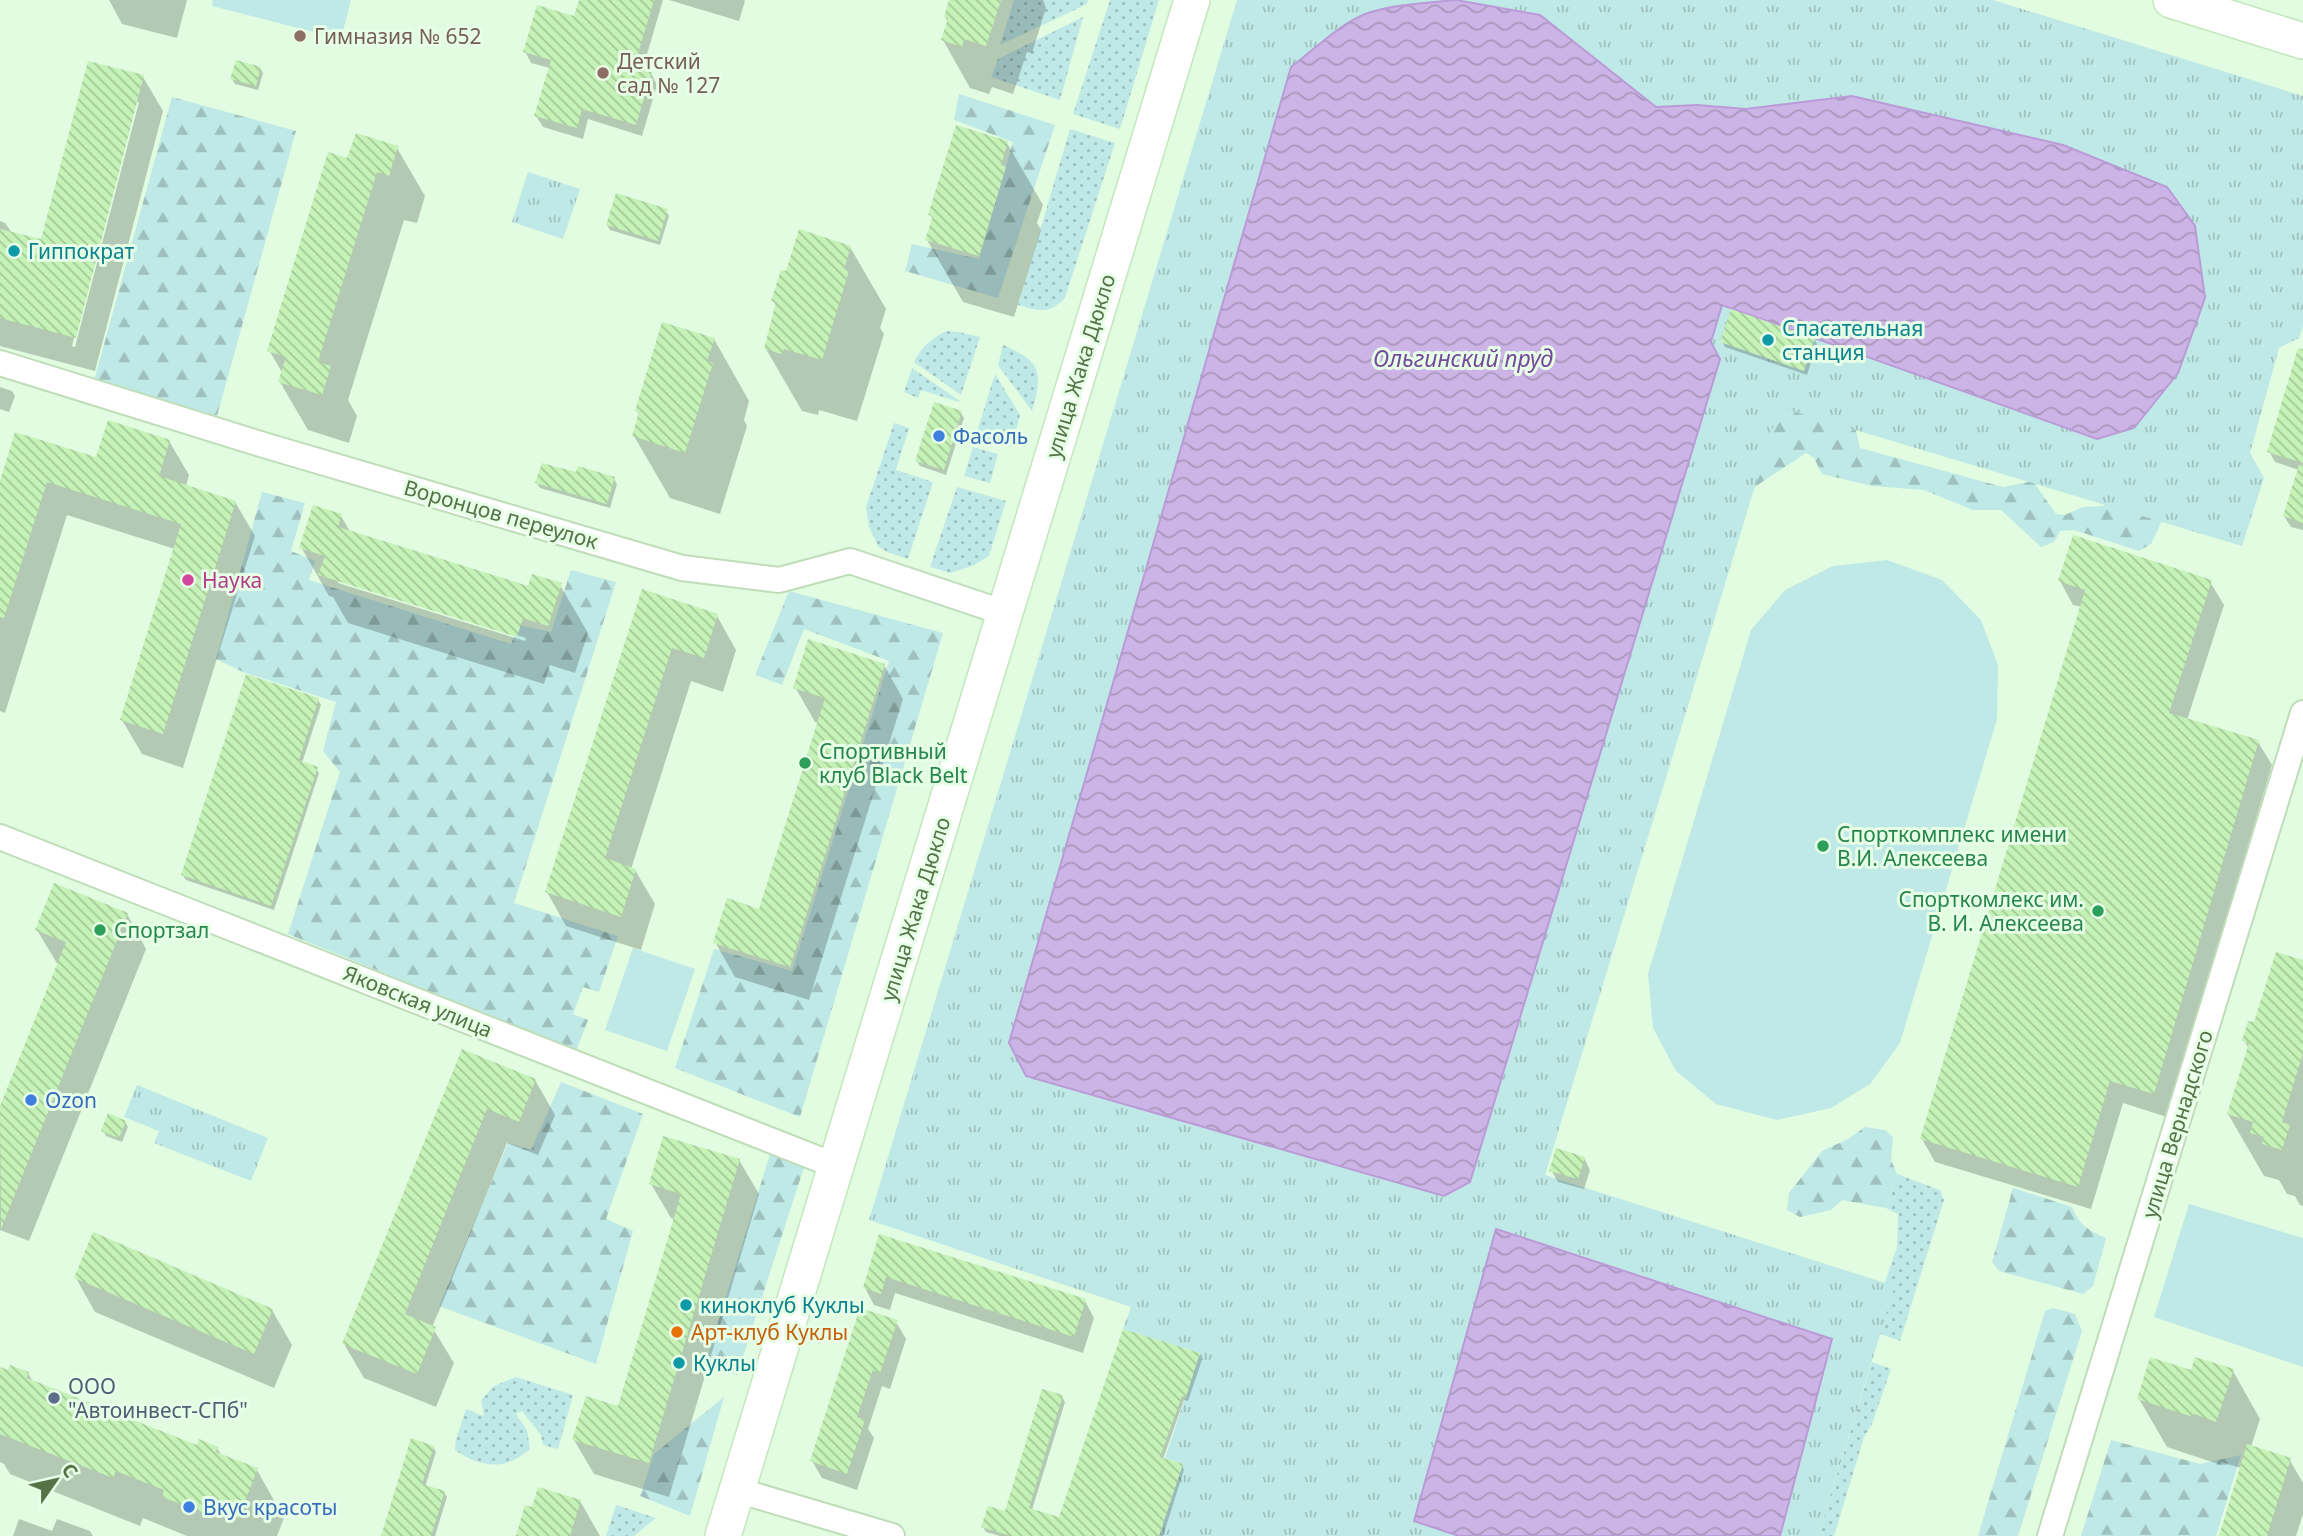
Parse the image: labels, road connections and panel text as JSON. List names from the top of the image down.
{
  "streets": {
    "street": [
      "улица Жака Дюкло",
      "Воронцов переулок",
      "Яковская улица",
      "улица Вернадского"
    ]
  },
  "crossings": [
    ["улица Жака Дюкло", "Воронцов переулок"],
    ["улица Жака Дюкло", "Яковская улица"]
  ],
  "water": ["Ольгинский пруд"],
  "places": [
    "Гимназия № 652",
    "Детский сад № 127",
    "Гиппократ",
    "Спасательная станция",
    "Фасоль",
    "Наука",
    "Спортивный клуб Black Belt",
    "Спорткомплекс имени В.И. Алексеева",
    "Спорткомлекс им. В. И. Алексеева",
    "Спортзал",
    "Ozon",
    "киноклуб Куклы",
    "Арт-клуб Куклы",
    "Куклы",
    "ООО \"Автоинвест-СПб\"",
    "Вкус красоты"
  ],
  "north": "top right"
}
